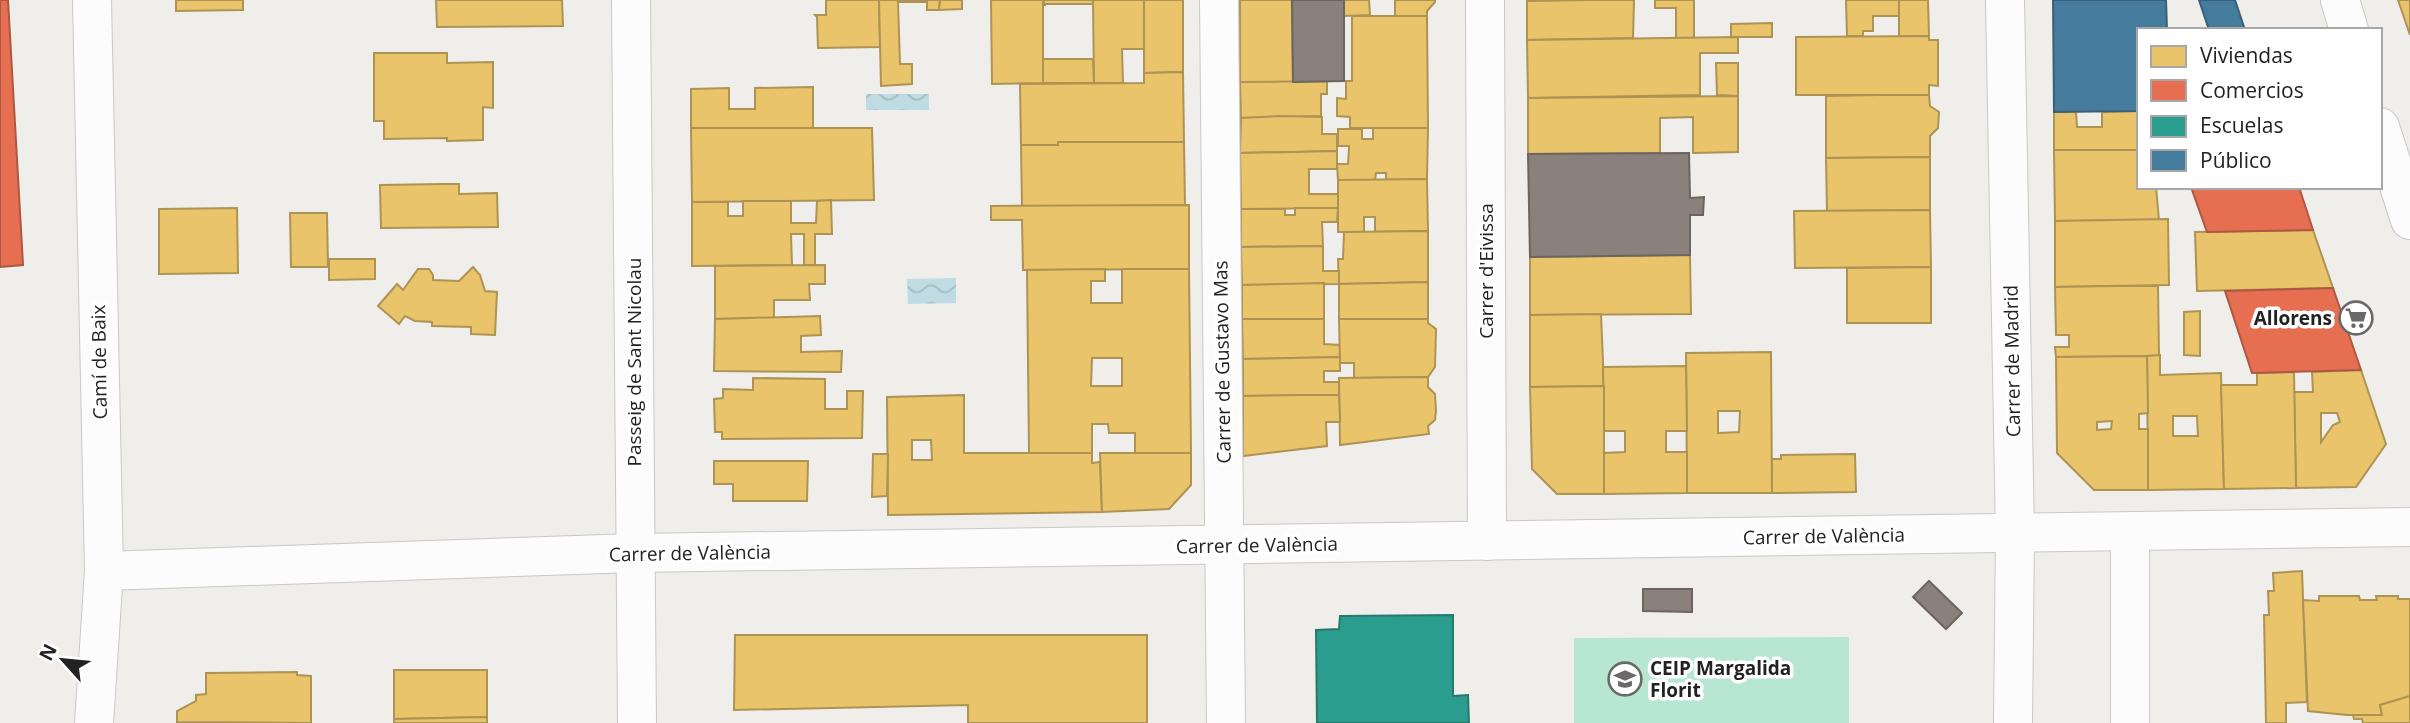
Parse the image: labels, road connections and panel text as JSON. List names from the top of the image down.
{
  "streets": {
    "street": [
      "Carrer d'Eivissa",
      "Carrer de Madrid",
      "Camí de Baix",
      "Passeig de Sant Nicolau",
      "Carrer de Gustavo Mas",
      "Carrer de València"
    ]
  },
  "crossings": [
    ["Carrer d'Eivissa", "Carrer de València"],
    ["Carrer de Madrid", "Carrer de València"],
    ["Camí de Baix", "Carrer de València"],
    ["Passeig de Sant Nicolau", "Carrer de València"],
    ["Carrer de Gustavo Mas", "Carrer de València"]
  ],
  "places": {
    "supermarket": ["Allorens"],
    "school or university": ["CEIP Margalida Florit"]
  },
  "legend": [
    "Viviendas",
    "Comercios",
    "Escuelas",
    "Público"
  ],
  "north": "top left"
}
